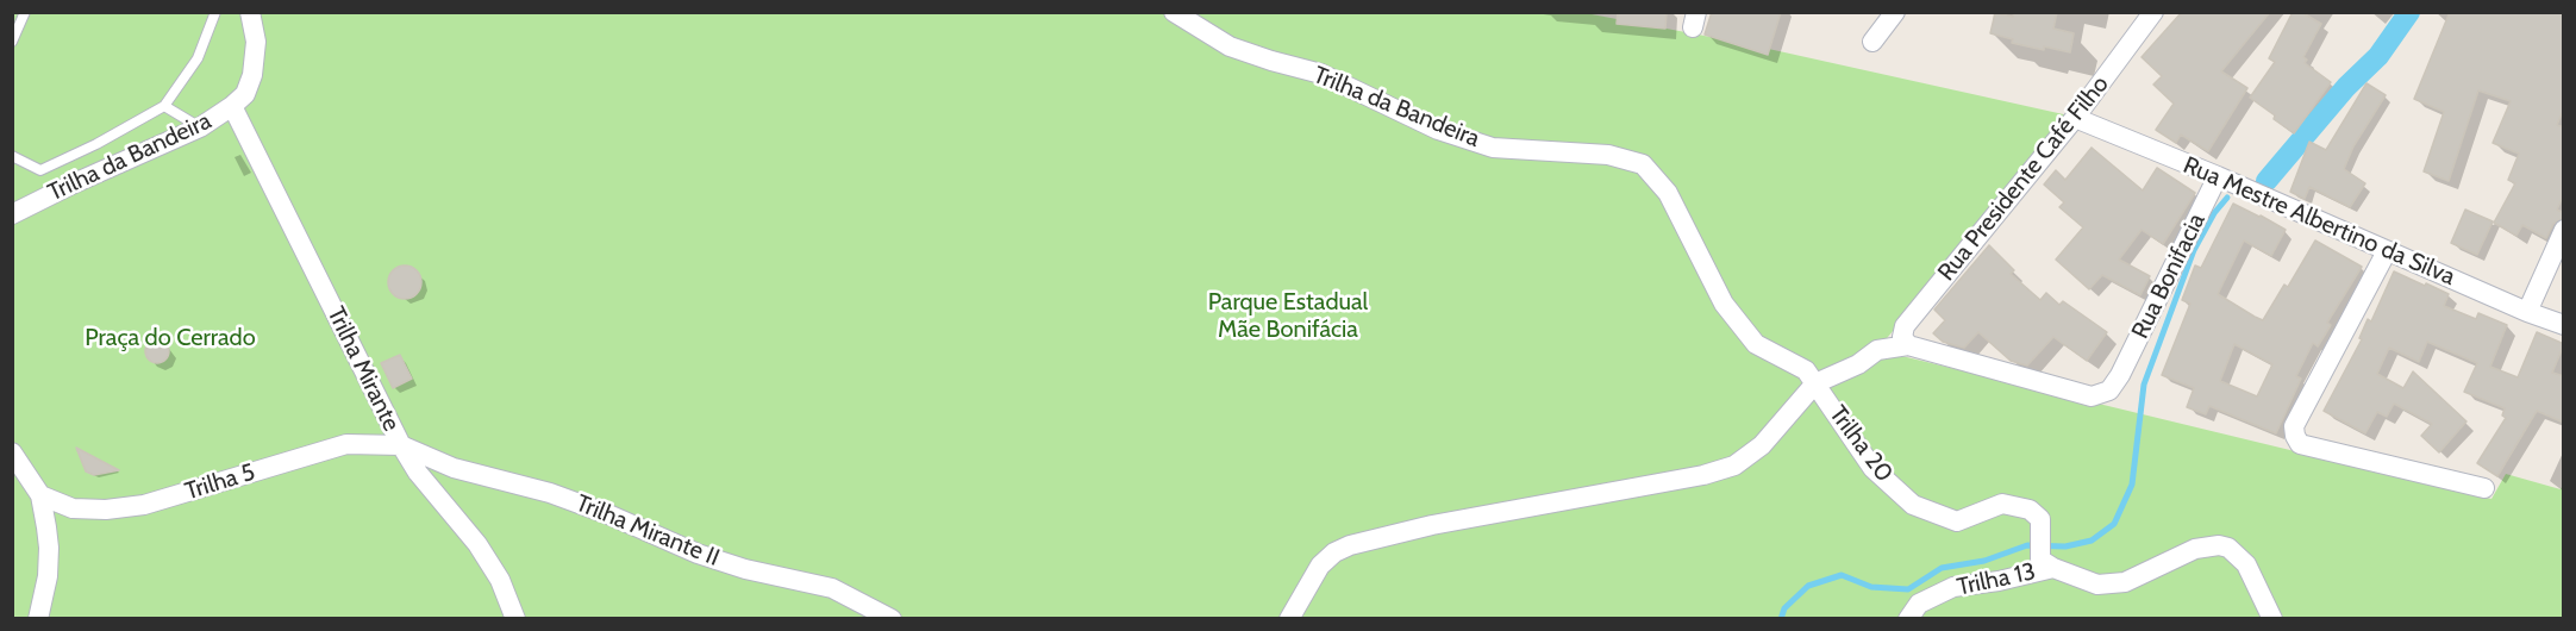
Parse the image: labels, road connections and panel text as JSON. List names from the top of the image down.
{
  "streets": {
    "street": [
      "Trilha da Bandeira",
      "Rua Presidente Café Filho",
      "Rua Mestre Albertino da Silva",
      "Rua Bonifacia",
      "Trilha Mirante",
      "Trilha 20",
      "Trilha 5",
      "Trilha Mirante II",
      "Trilha 13"
    ]
  },
  "crossings": [
    ["Trilha da Bandeira", "Trilha Mirante"],
    ["Trilha da Bandeira", "Trilha 20"],
    ["Rua Presidente Café Filho", "Rua Mestre Albertino da Silva"],
    ["Rua Presidente Café Filho", "Rua Bonifacia"],
    ["Rua Mestre Albertino da Silva", "Rua Bonifacia"],
    ["Trilha Mirante", "Trilha 5"],
    ["Trilha Mirante", "Trilha Mirante II"],
    ["Trilha 20", "Trilha 13"],
    ["Trilha 5", "Trilha Mirante II"]
  ],
  "parks": ["Parque Estadual Mãe Bonifácia", "Praça do Cerrado"]
}
